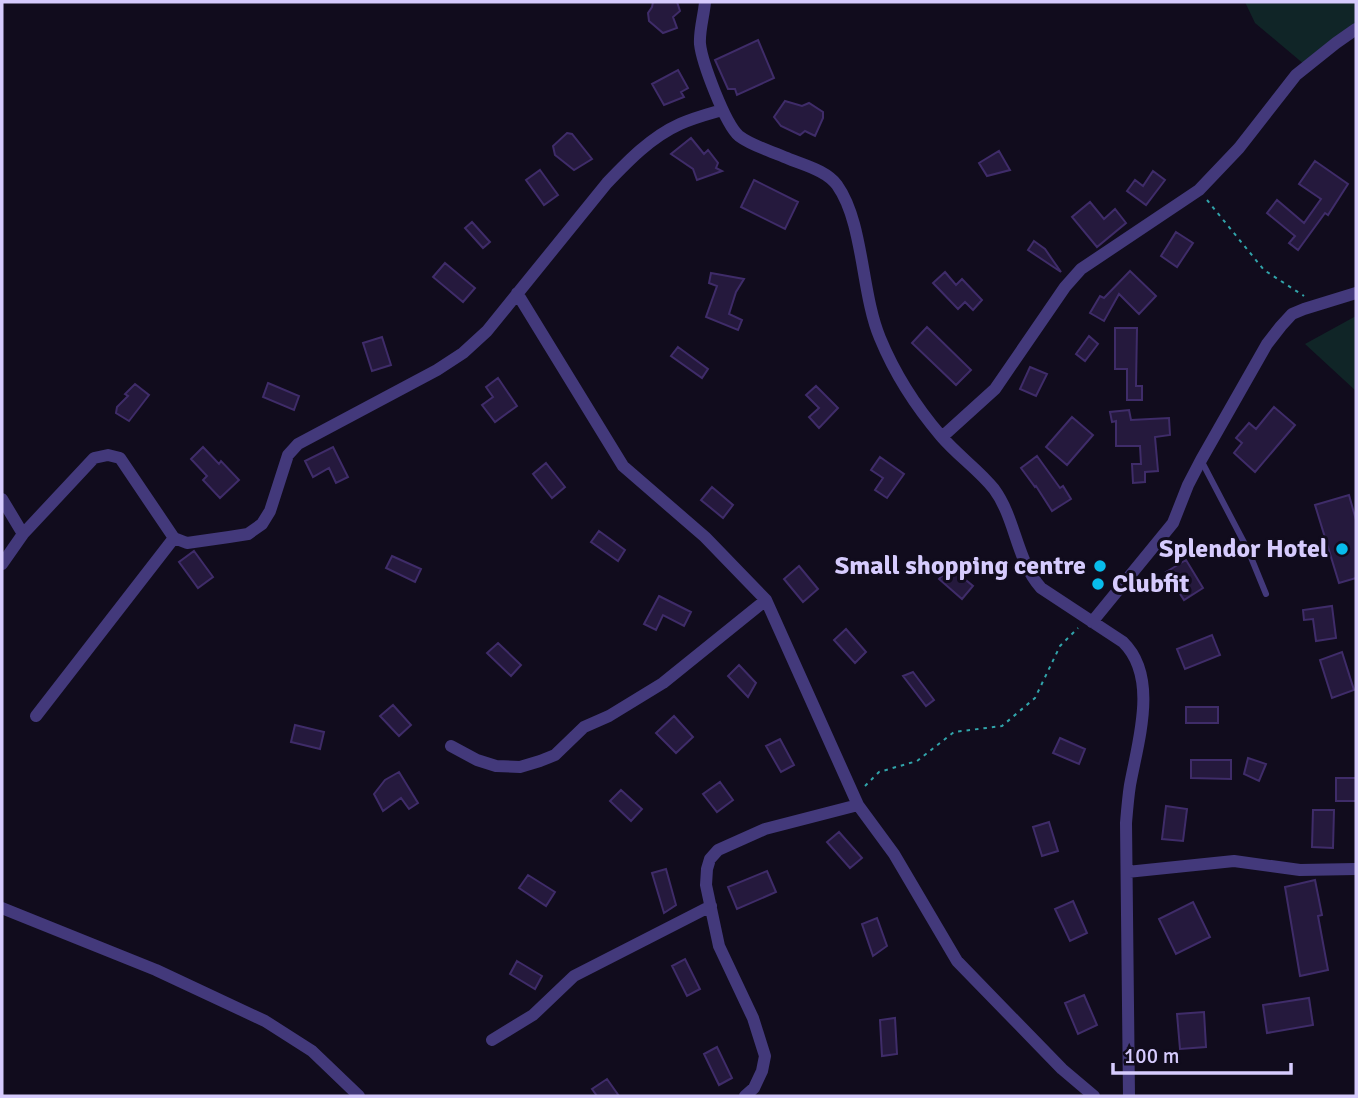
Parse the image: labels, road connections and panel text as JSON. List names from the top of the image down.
{
  "places": ["Splendor Hotel", "Small shopping centre", "Clubfit"],
  "scale_bar": "100 m"
}
